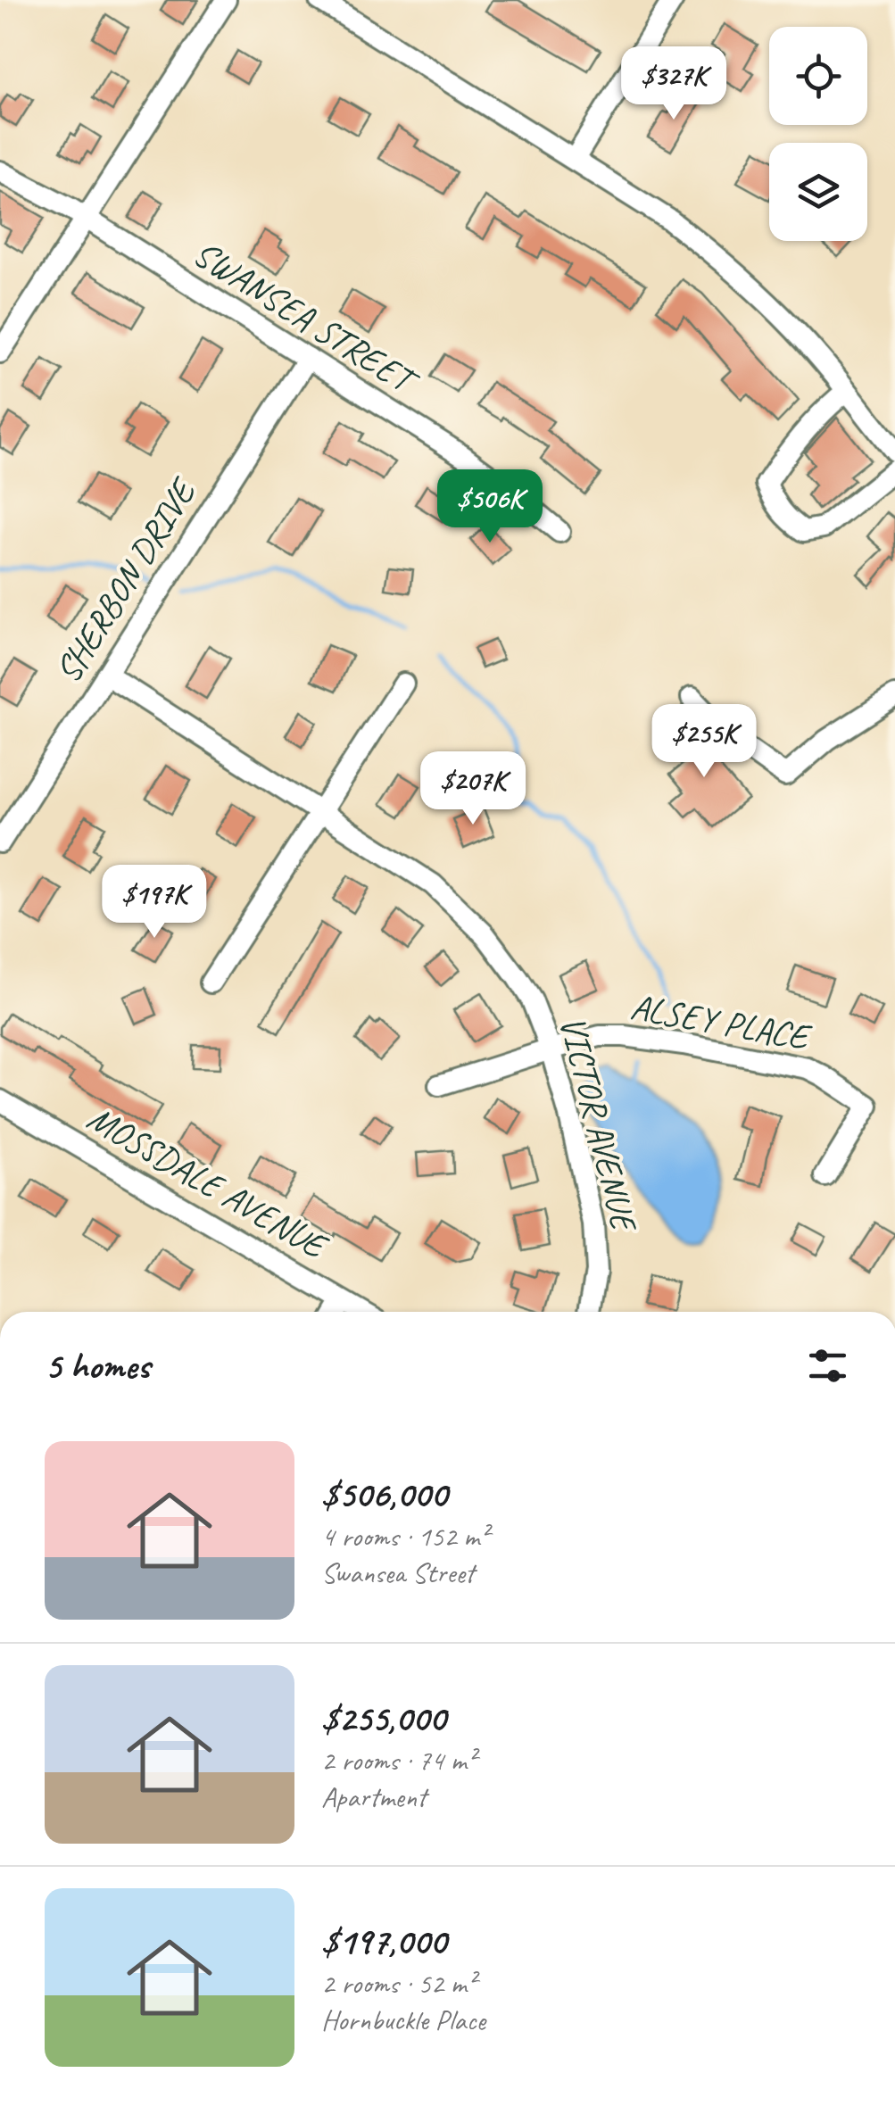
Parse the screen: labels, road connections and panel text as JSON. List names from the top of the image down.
{
  "streets": {
    "street": [
      "SWANSEA STREET",
      "SHERBON DRIVE",
      "ALSEY PLACE",
      "VICTOR AVENUE",
      "MOSSDALE AVENUE"
    ]
  },
  "crossings": [
    ["SWANSEA STREET", "SHERBON DRIVE"],
    ["SHERBON DRIVE", "VICTOR AVENUE"],
    ["ALSEY PLACE", "VICTOR AVENUE"]
  ],
  "page": {
    "price": [
      "$327K",
      "$506K",
      "$255K",
      "$207K",
      "$197K"
    ],
    "heading": "5 homes",
    "list": [
      {
        "name": "$506,000",
        "note": "4 rooms · 152 m² · Swansea Street"
      },
      {
        "name": "$255,000",
        "note": "2 rooms · 74 m² · Apartment"
      },
      {
        "name": "$197,000",
        "note": "2 rooms · 52 m² · Hornbuckle Place"
      }
    ]
  }
}
